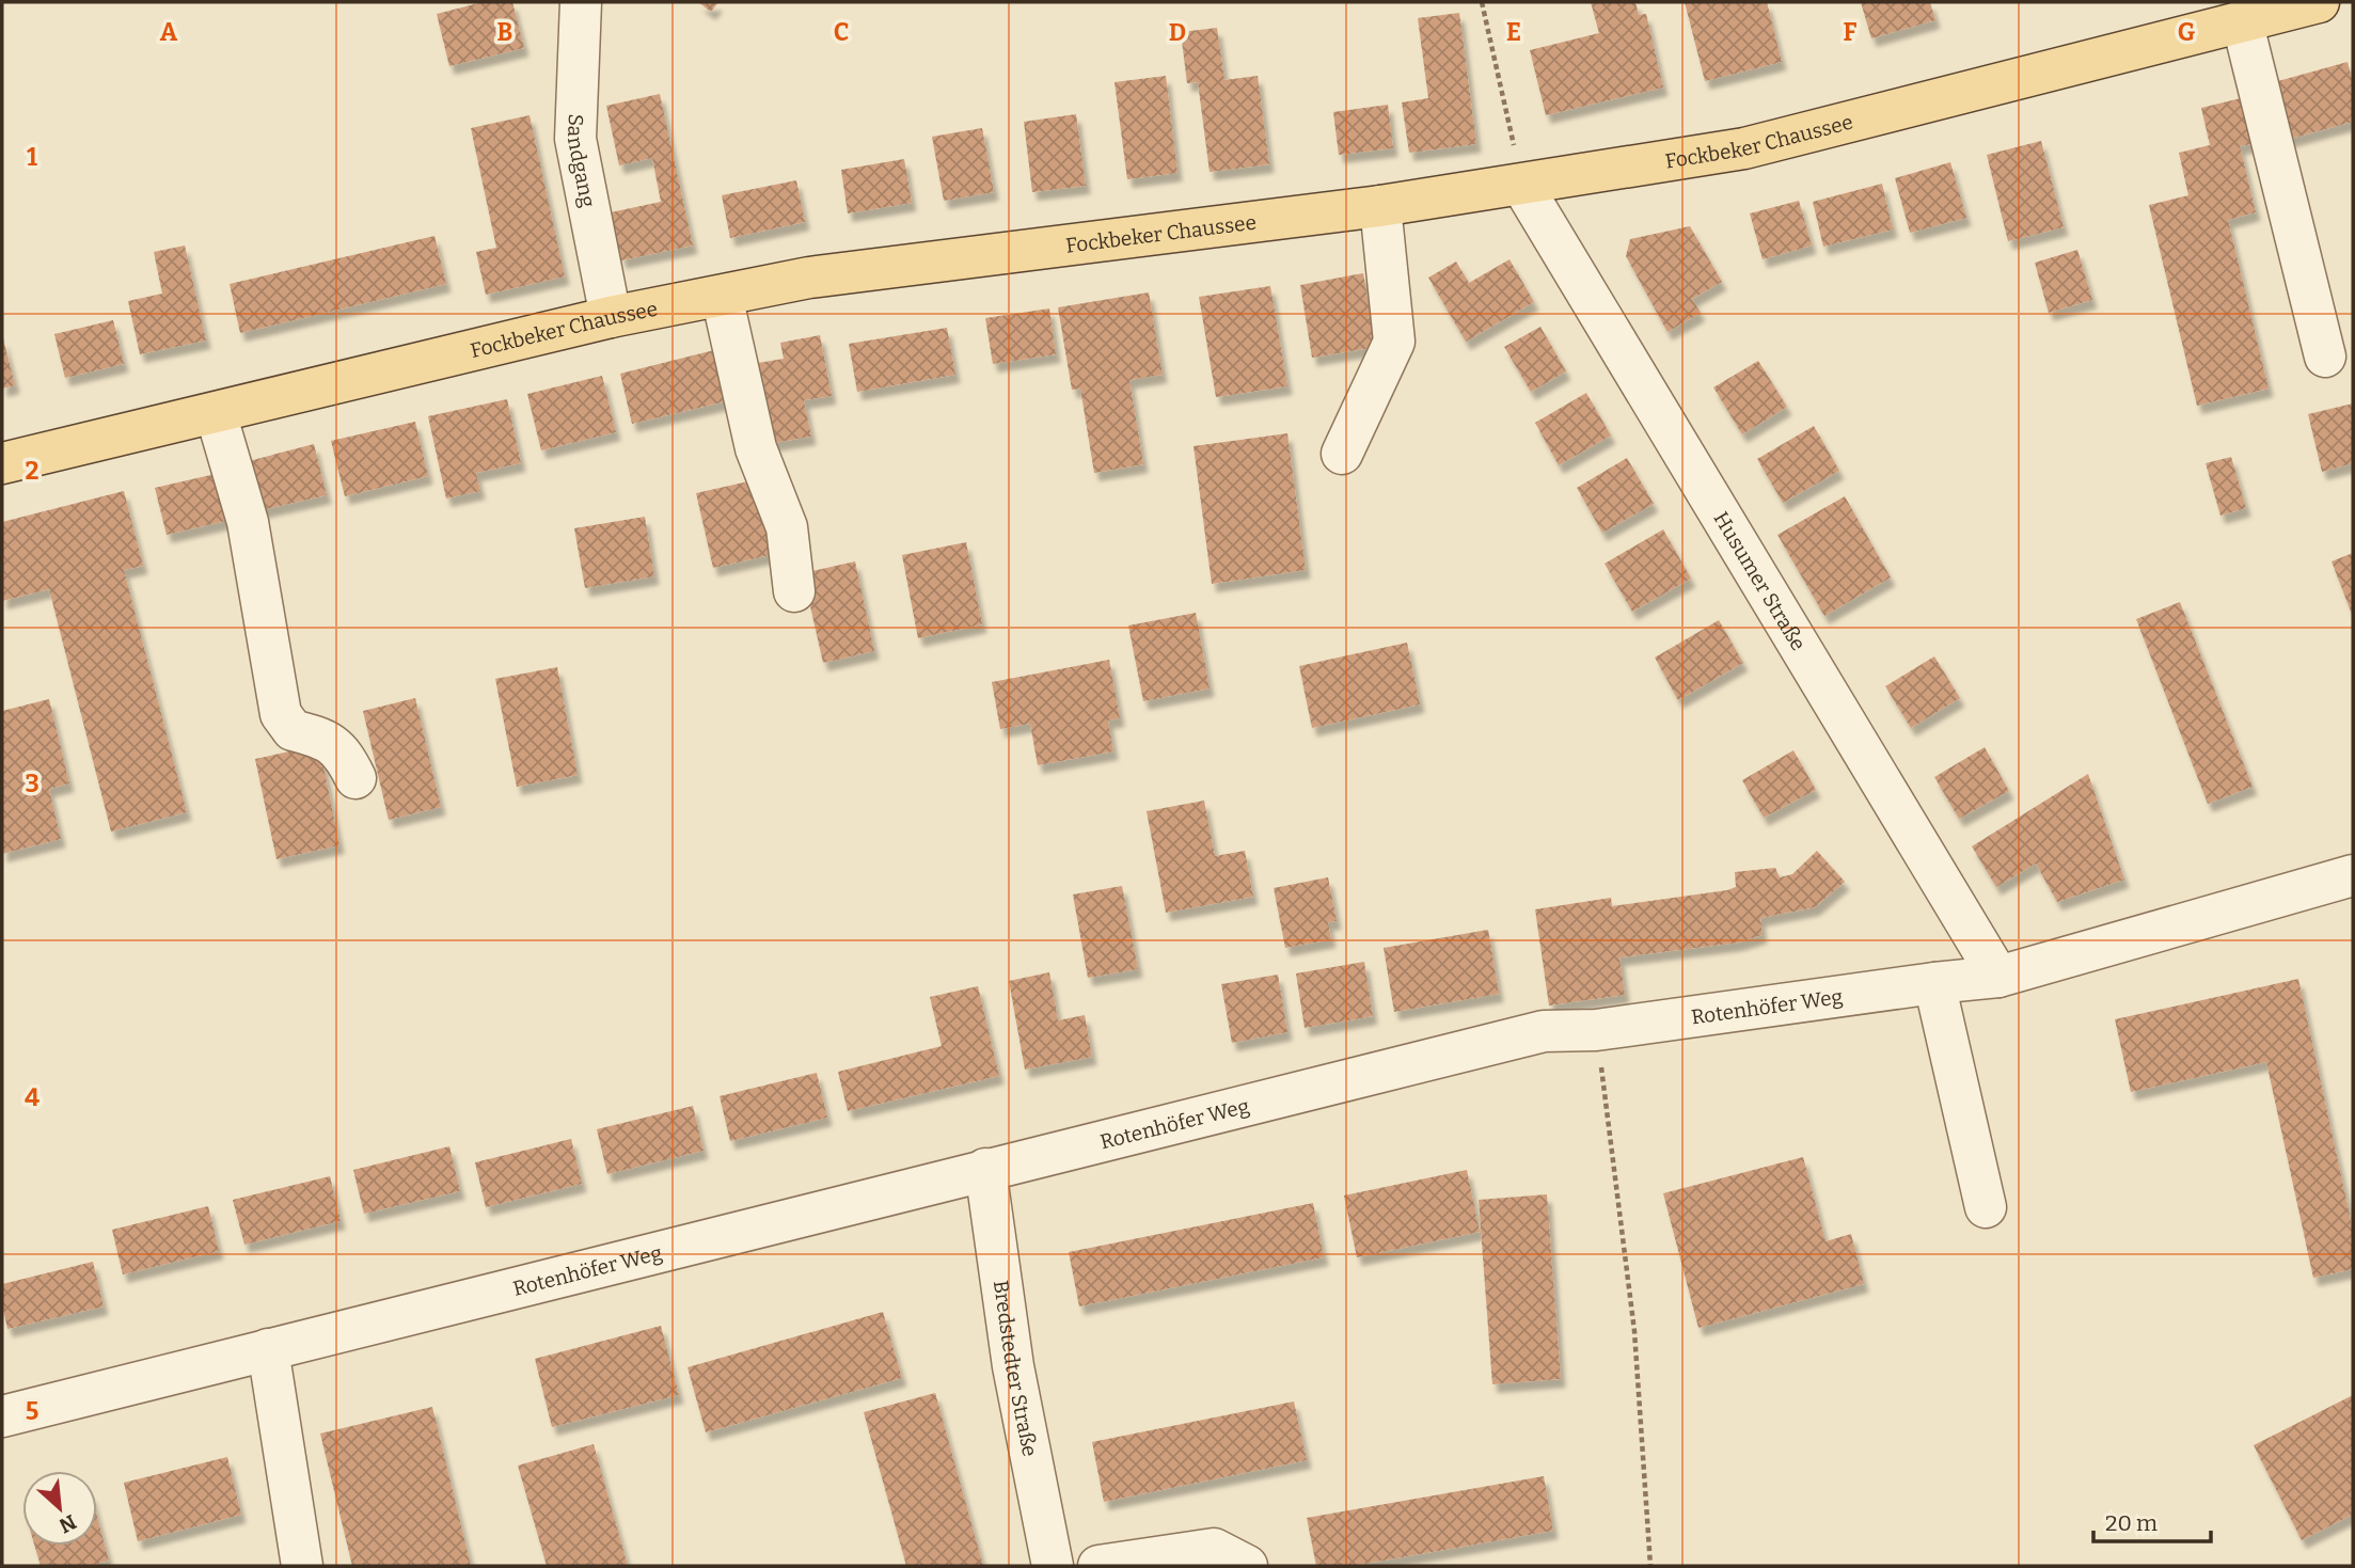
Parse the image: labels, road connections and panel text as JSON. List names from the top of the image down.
{
  "streets": {
    "main road": ["Fockbeker Chaussee"],
    "street": [
      "Sandgang",
      "Husumer Straße",
      "Rotenhöfer Weg",
      "Bredstedter Straße"
    ]
  },
  "crossings": [
    ["Fockbeker Chaussee", "Sandgang"],
    ["Fockbeker Chaussee", "Husumer Straße"],
    ["Husumer Straße", "Rotenhöfer Weg"],
    ["Rotenhöfer Weg", "Bredstedter Straße"]
  ],
  "scale_bar": "20 m",
  "north": "bottom right",
  "grid": {
    "columns": [
      "A",
      "B",
      "C",
      "D",
      "E",
      "F",
      "G"
    ],
    "rows": [
      "1",
      "2",
      "3",
      "4",
      "5"
    ]
  }
}
